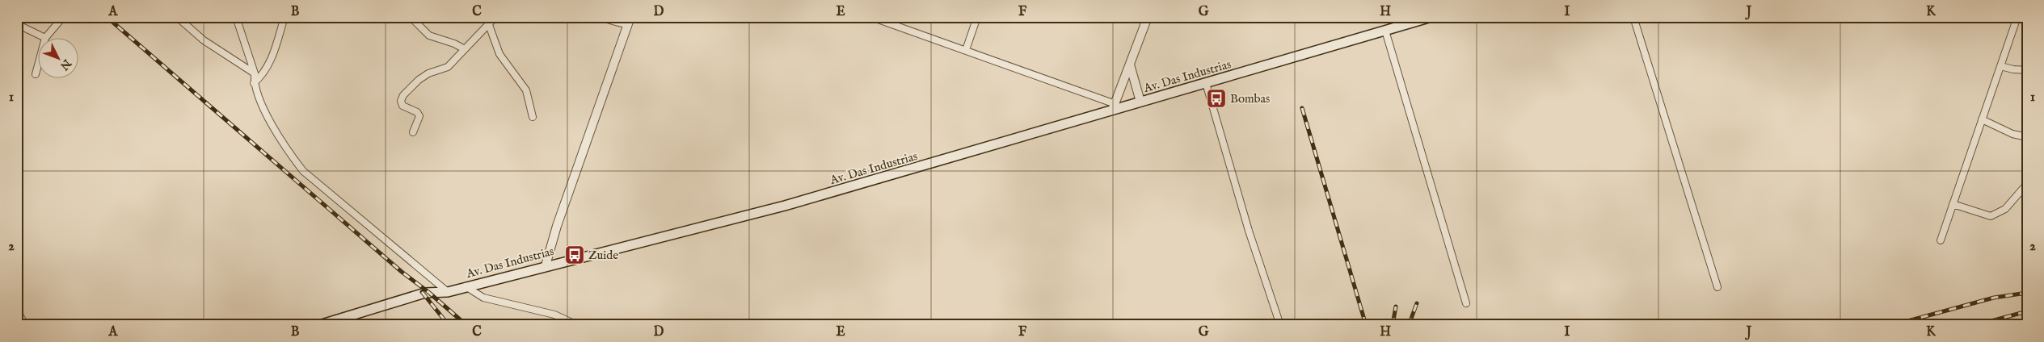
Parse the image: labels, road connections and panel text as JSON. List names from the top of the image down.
{
  "streets": {
    "main road": ["Av. Das Industrias"]
  },
  "places": {
    "bus stop": ["Bombas", "Zuide"]
  },
  "north": "bottom right",
  "grid": {
    "columns": [
      "A",
      "B",
      "C",
      "D",
      "E",
      "F",
      "G",
      "H",
      "I",
      "J",
      "K"
    ],
    "rows": ["1", "2"]
  }
}
